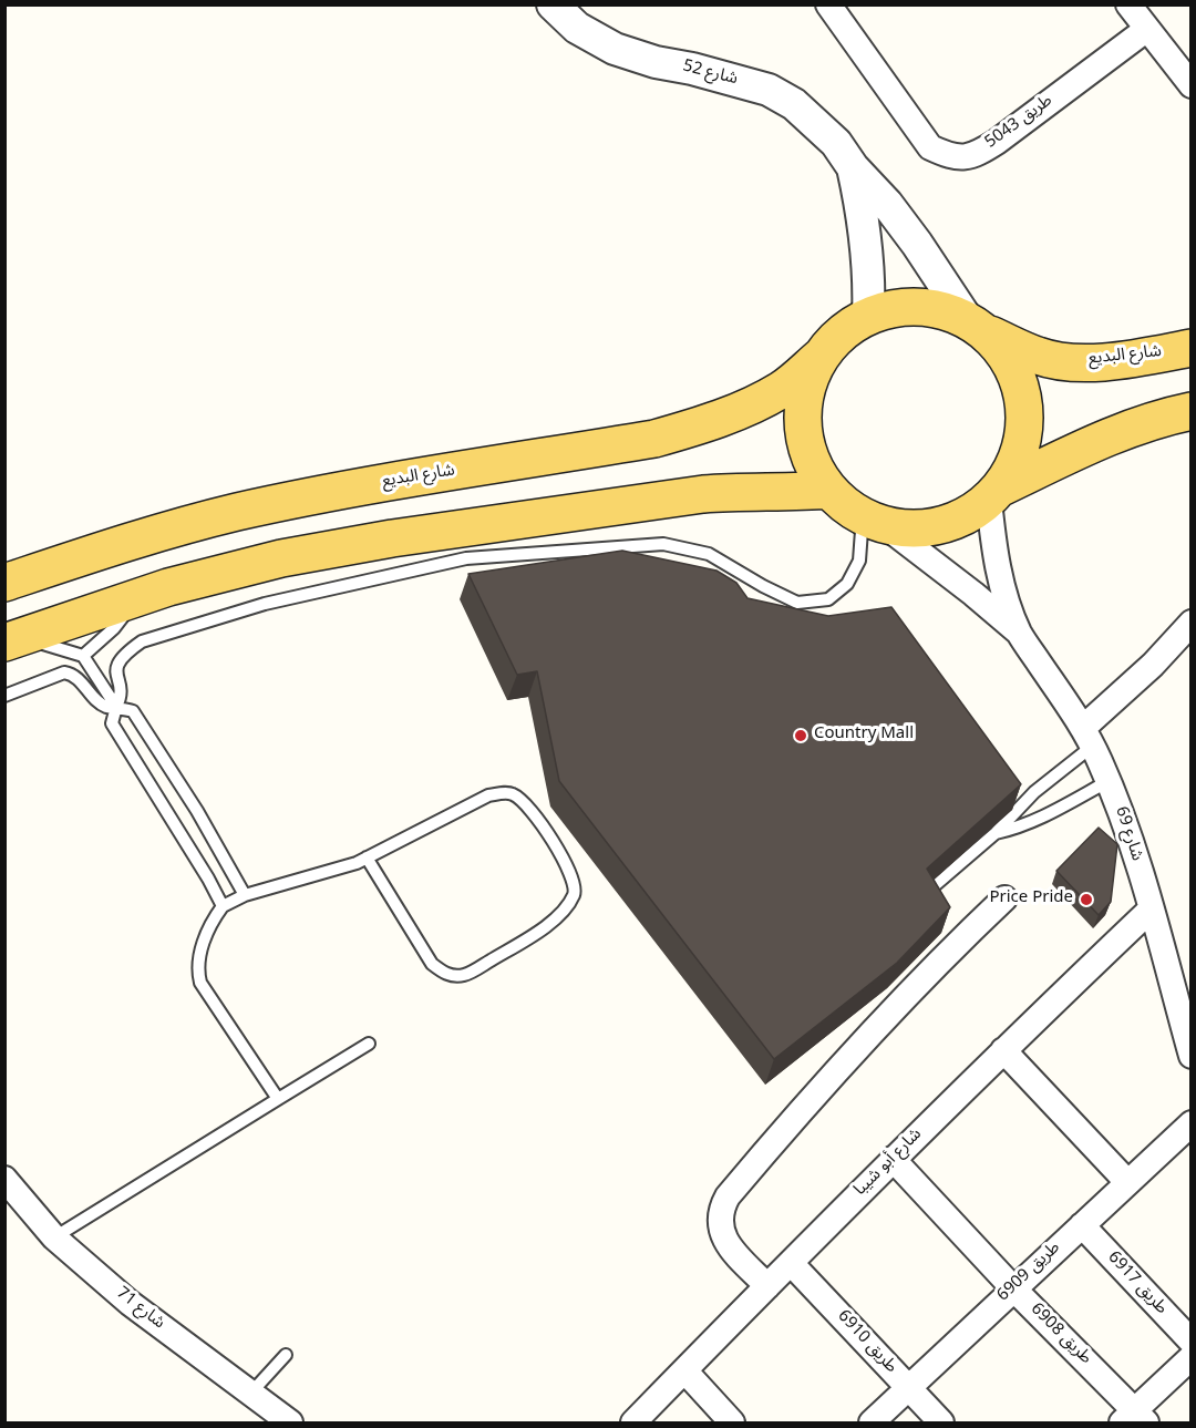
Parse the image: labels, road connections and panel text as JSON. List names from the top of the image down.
{
  "streets": {
    "main road": ["شارع البديع"],
    "street": [
      "شارع 52",
      "طريق 5043",
      "شارع 69",
      "شارع أبو شيبا",
      "طريق 6909",
      "طريق 6917",
      "شارع 71",
      "طريق 6908",
      "طريق 6910"
    ]
  },
  "crossings": [
    ["شارع 52", "شارع البديع"],
    ["شارع 52", "شارع 69"],
    ["شارع البديع", "شارع 69"],
    ["شارع 69", "شارع أبو شيبا"],
    ["شارع أبو شيبا", "طريق 6908"],
    ["شارع أبو شيبا", "طريق 6910"],
    ["طريق 6909", "طريق 6917"],
    ["طريق 6909", "طريق 6908"],
    ["طريق 6909", "طريق 6910"]
  ],
  "places": ["Country Mall", "Price Pride"]
}
